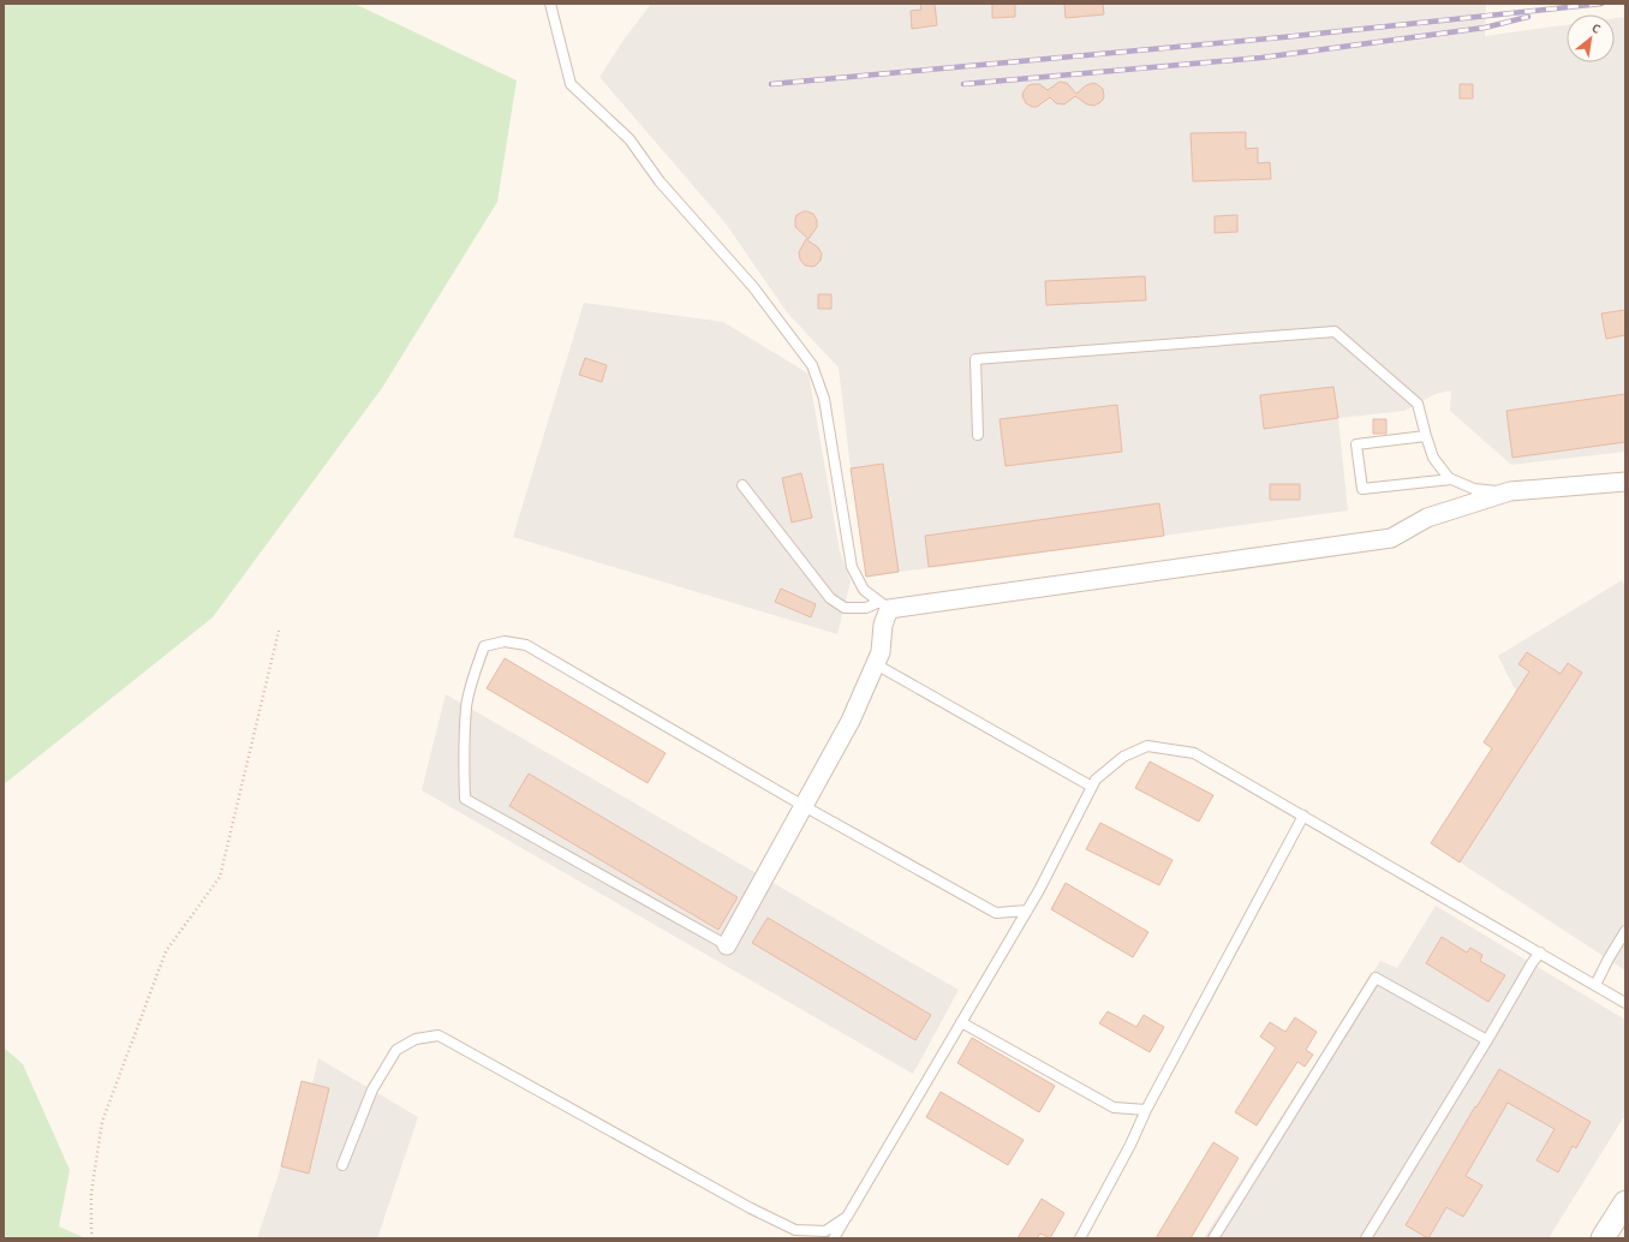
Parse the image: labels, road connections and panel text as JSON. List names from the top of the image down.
{
  "north": "top right"
}
